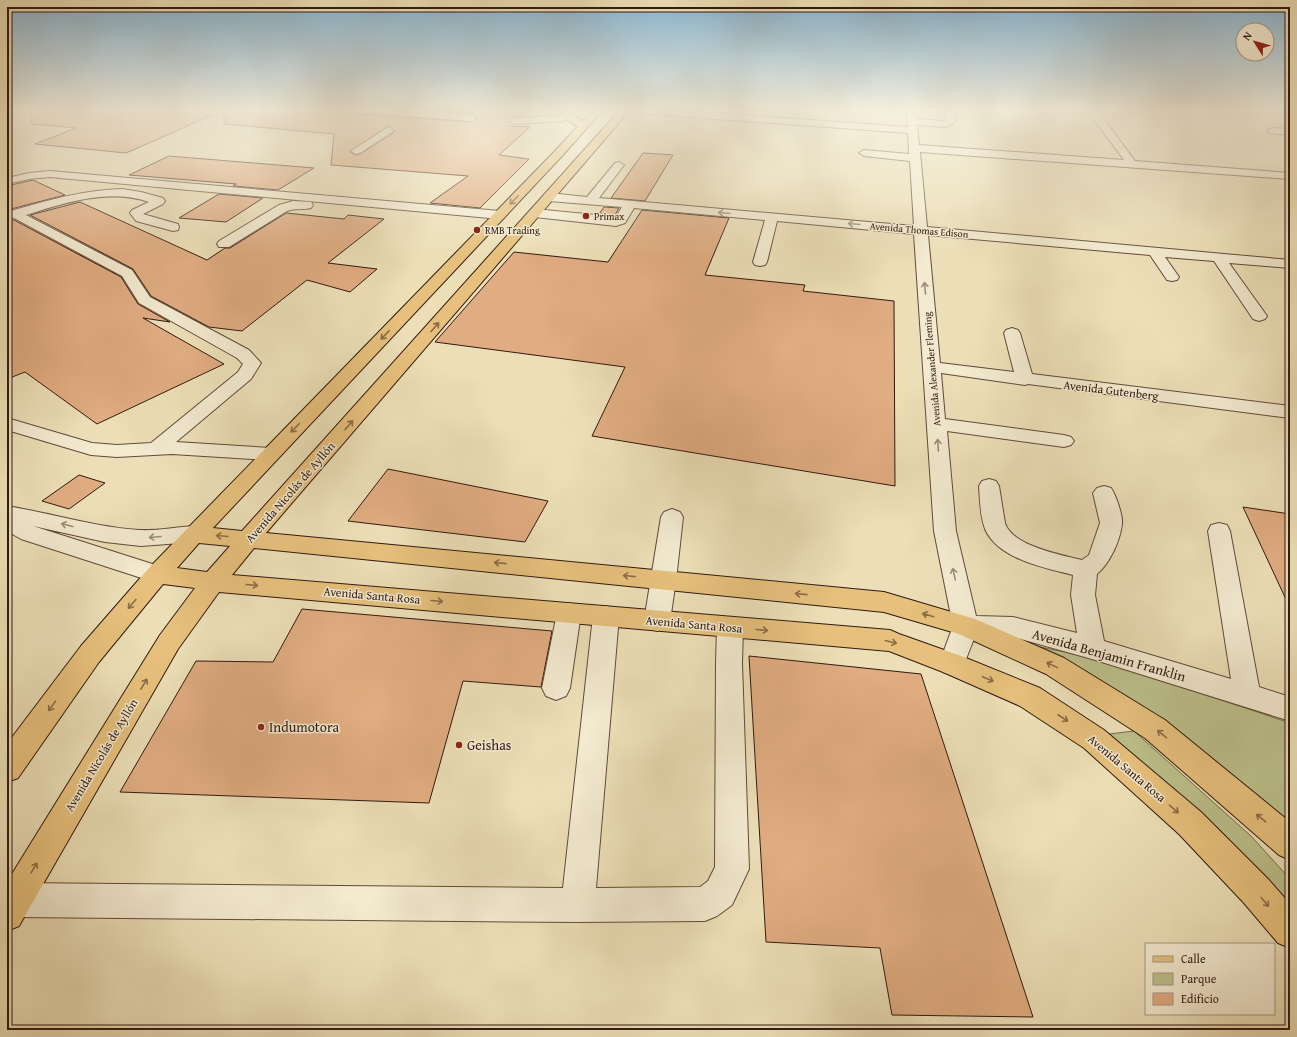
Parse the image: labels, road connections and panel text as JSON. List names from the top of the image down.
{
  "streets": {
    "main road": ["Avenida Nicolás de Ayllón", "Avenida Santa Rosa"],
    "street": [
      "Avenida Thomas Edison",
      "Avenida Alexander Fleming",
      "Avenida Gutenberg",
      "Avenida Benjamin Franklin"
    ]
  },
  "crossings": [
    ["Avenida Thomas Edison", "Avenida Alexander Fleming"],
    ["Avenida Thomas Edison", "Avenida Nicolás de Ayllón"],
    ["Avenida Alexander Fleming", "Avenida Gutenberg"],
    ["Avenida Alexander Fleming", "Avenida Benjamin Franklin"],
    ["Avenida Nicolás de Ayllón", "Avenida Santa Rosa"]
  ],
  "one_way": ["Avenida Thomas Edison", "Avenida Alexander Fleming", "Avenida Santa Rosa"],
  "places": [
    "Primax",
    "RMB Trading",
    "Indumotora",
    "Geishas"
  ],
  "legend": ["Calle", "Parque", "Edificio"],
  "north": "top left"
}
